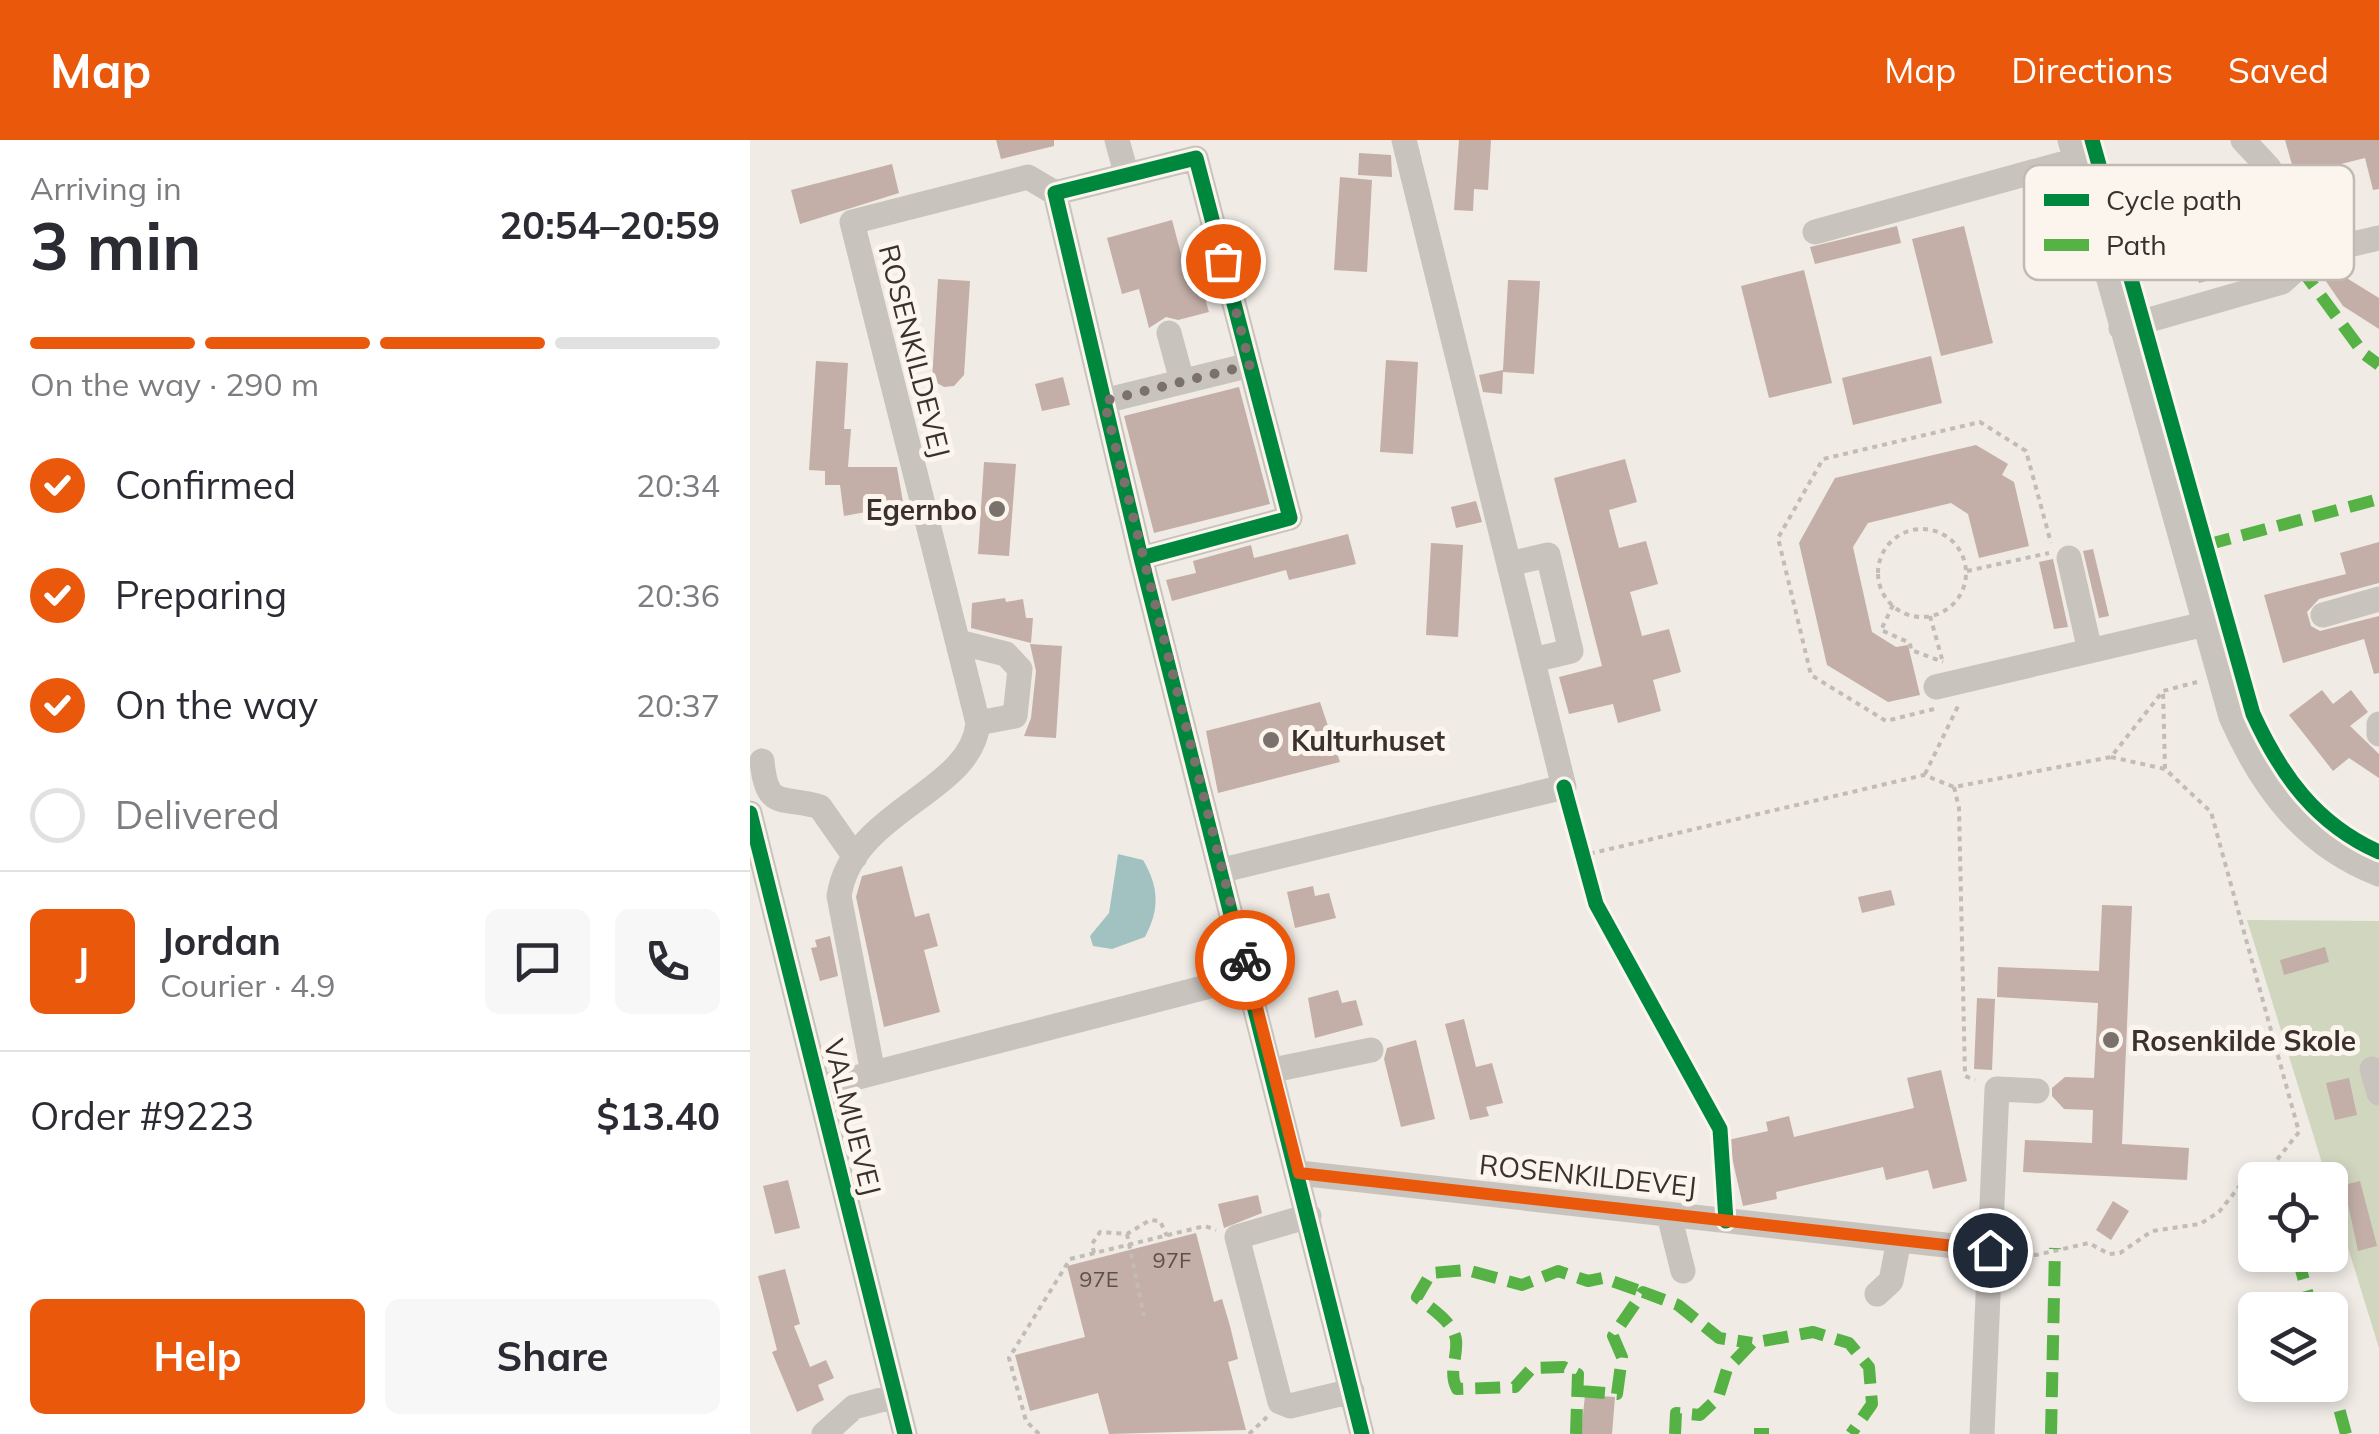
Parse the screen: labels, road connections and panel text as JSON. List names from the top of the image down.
{
  "streets": {
    "street": ["ROSENKILDEVEJ", "VALMUEVEJ"]
  },
  "places": ["Egernbo", "Kulturhuset", "Rosenkilde Skole"],
  "house_numbers": ["97F", "97E"],
  "legend": ["Cycle path", "Path"],
  "page": {
    "header": "Map",
    "nav": ["Map", "Directions", "Saved"],
    "heading": ["3 min", "Arriving in", "20:54–20:59"],
    "panel": [
      "Jordan",
      "Courier · 4.9",
      "Order #9223",
      "$13.40"
    ],
    "bar": "On the way · 290 m",
    "list": [
      ["Confirmed", "20:34"],
      ["Preparing", "20:36"],
      ["On the way", "20:37"],
      "Delivered"
    ],
    "round": "J",
    "buttons": ["Help", "Share"]
  }
}
